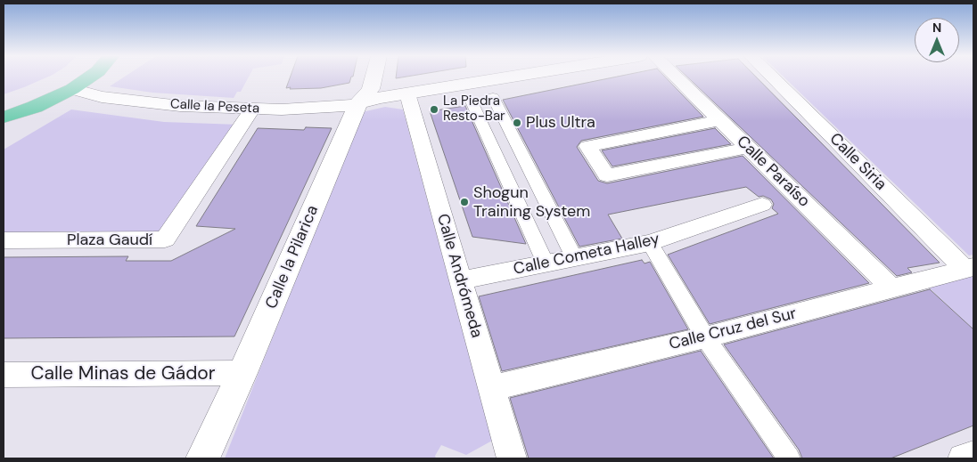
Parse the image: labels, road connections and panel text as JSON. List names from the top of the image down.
{
  "streets": {
    "street": [
      "Calle la Peseta",
      "Calle Siria",
      "Calle Paraíso",
      "Plaza Gaudí",
      "Calle Cometa Halley",
      "Calle la Pilarica",
      "Calle Andrómeda",
      "Calle Cruz del Sur",
      "Calle Minas de Gádor"
    ]
  },
  "crossings": [
    ["Calle la Peseta", "Plaza Gaudí"],
    ["Calle la Peseta", "Calle la Pilarica"],
    ["Calle la Peseta", "Calle Andrómeda"],
    ["Calle Siria", "Calle Cruz del Sur"],
    ["Calle Paraíso", "Calle Cruz del Sur"],
    ["Calle Cometa Halley", "Calle Andrómeda"],
    ["Calle la Pilarica", "Calle Minas de Gádor"],
    ["Calle Andrómeda", "Calle Cruz del Sur"]
  ],
  "places": ["La Piedra Resto-Bar", "Plus Ultra", "Shogun Training System"],
  "north": "top"
}
